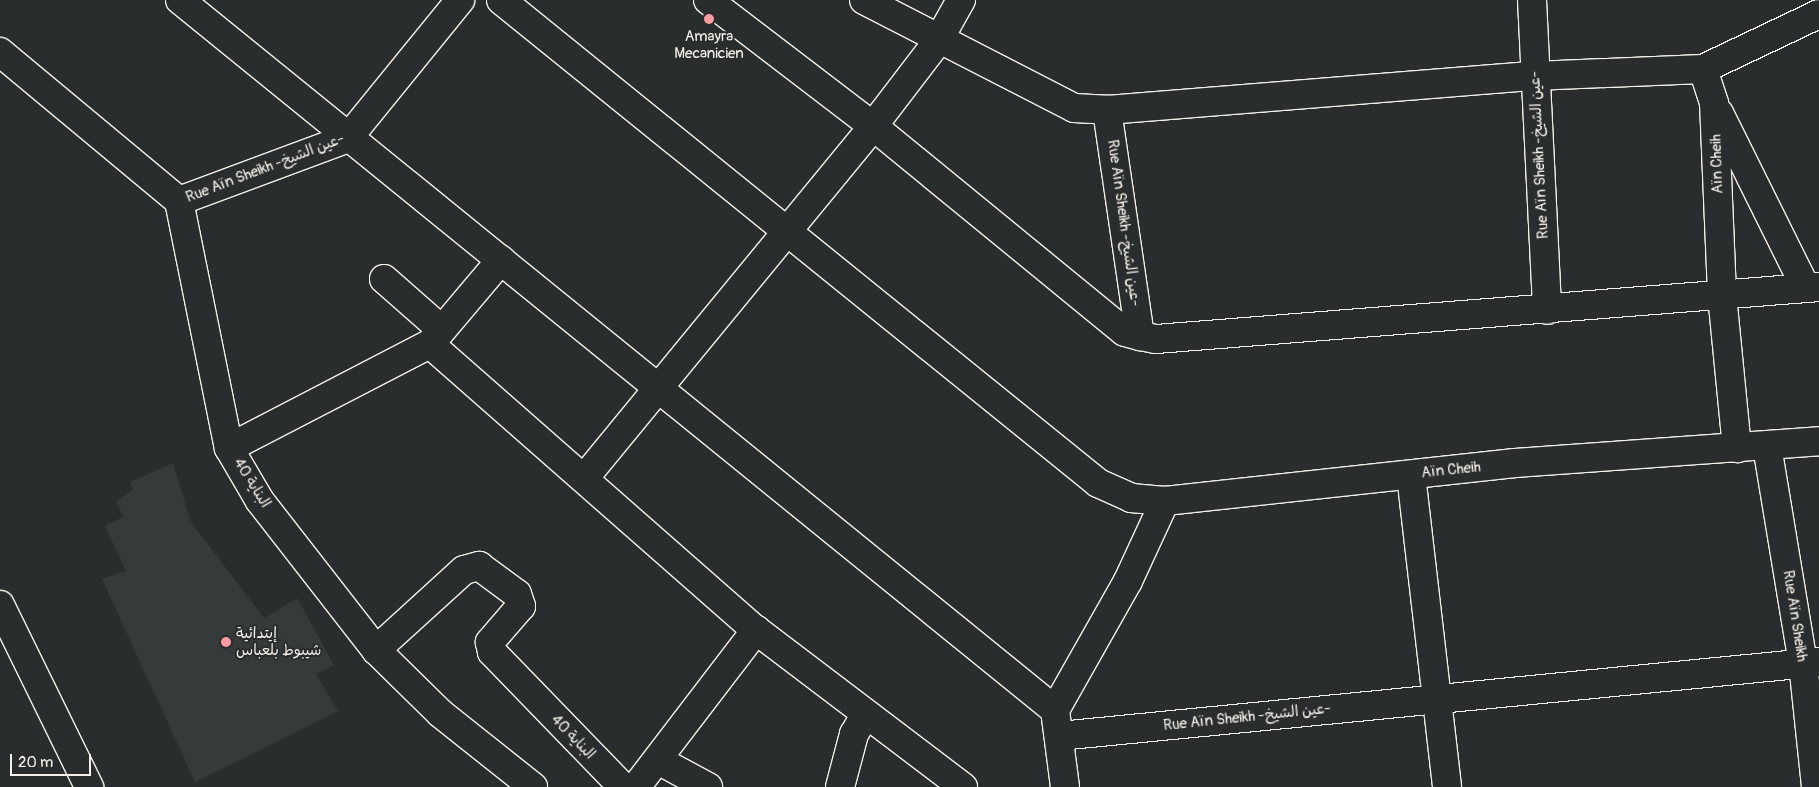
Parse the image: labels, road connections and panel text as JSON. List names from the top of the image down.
{
  "streets": {
    "street": [
      "Rue Aïn Sheikh -عين الشيخ-",
      "Aïn Cheih",
      "البناية 40",
      "Rue Aïn Sheikh"
    ]
  },
  "crossings": [
    ["Rue Aïn Sheikh -عين الشيخ-", "Rue Aïn Sheikh"],
    ["Aïn Cheih", "Rue Aïn Sheikh"]
  ],
  "places": ["Amayra Mecanicien", "إيتدائية شيبوط بلعباس"],
  "scale_bar": "20 m"
}
